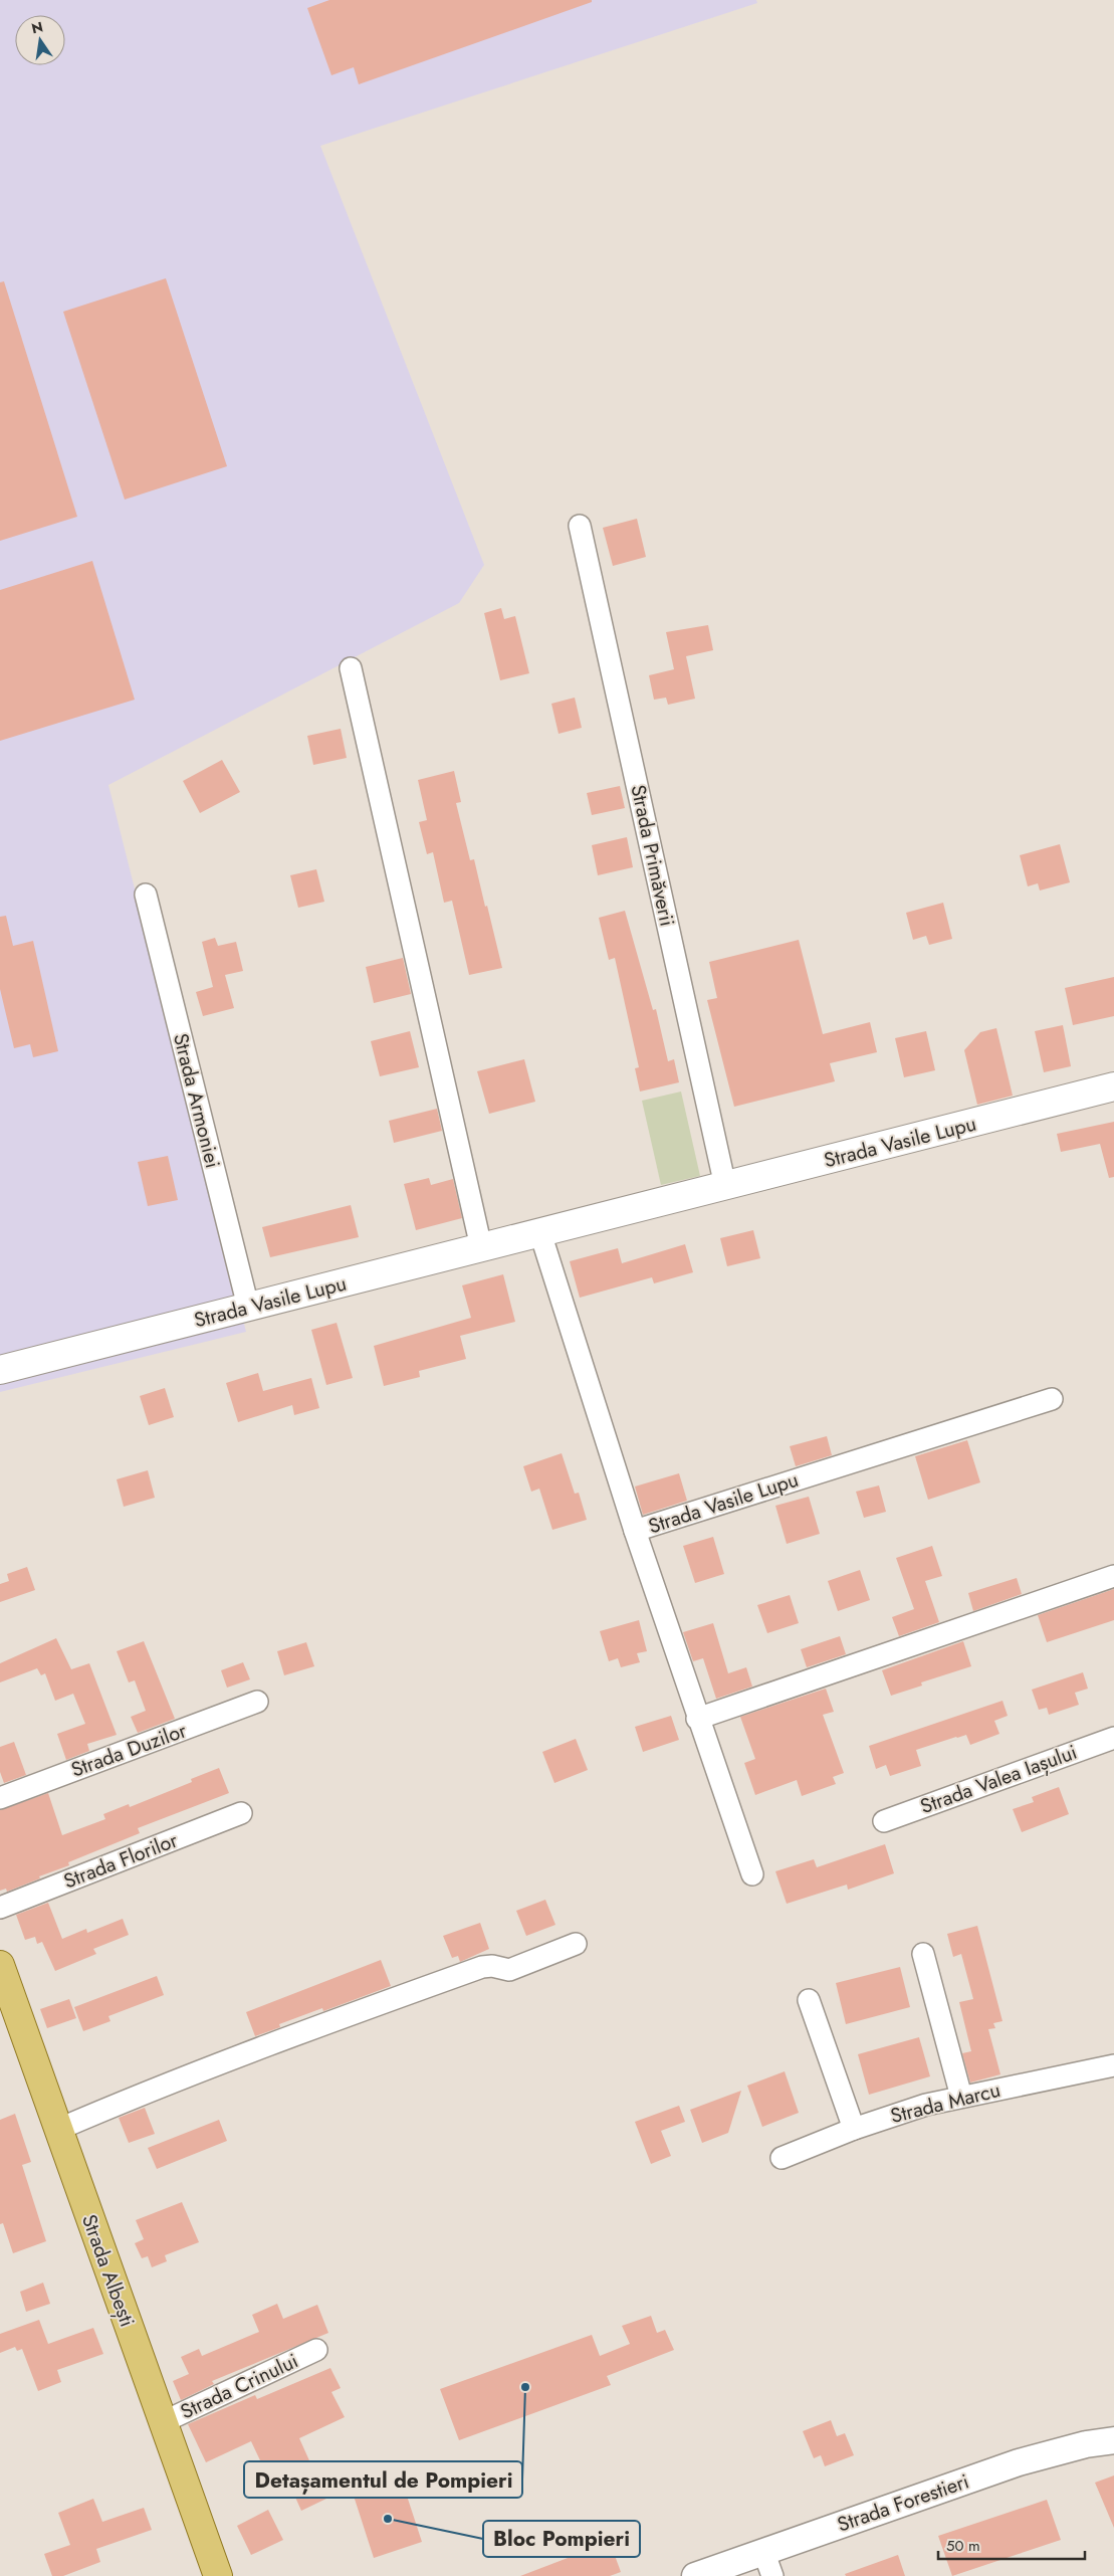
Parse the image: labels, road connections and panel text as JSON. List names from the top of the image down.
{
  "streets": {
    "main road": ["Strada Vasile Lupu", "Strada Albești"],
    "street": [
      "Strada Primăverii",
      "Strada Armoniei",
      "Strada Duzilor",
      "Strada Valea Iașului",
      "Strada Florilor",
      "Strada Marcu",
      "Strada Crinului",
      "Strada Forestieri"
    ]
  },
  "crossings": [
    ["Strada Primăverii", "Strada Vasile Lupu"],
    ["Strada Armoniei", "Strada Vasile Lupu"],
    ["Strada Albești", "Strada Crinului"]
  ],
  "places": ["Detașamentul de Pompieri", "Bloc Pompieri"],
  "scale_bar": "50 m",
  "north": "top"
}
